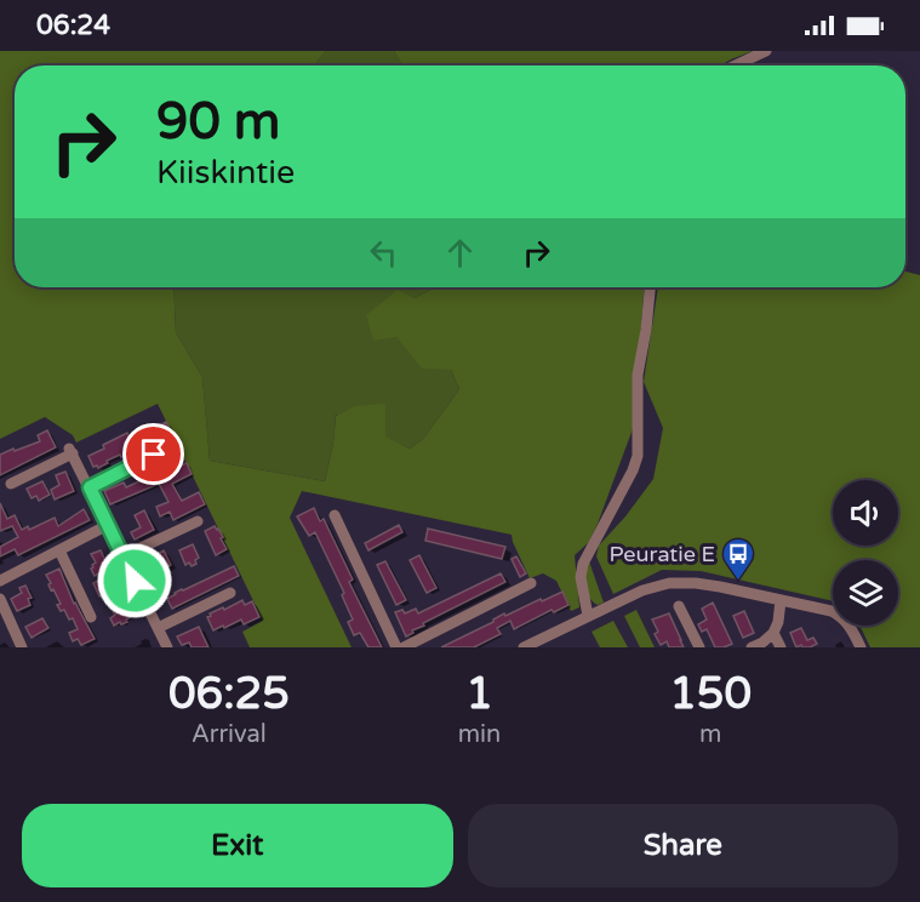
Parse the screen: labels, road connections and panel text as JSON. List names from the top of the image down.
{
  "places": {
    "bus stop": ["Peuratie E"]
  },
  "page": {
    "status": "06:24",
    "turn": ["90 m", "Kiiskintie"],
    "eta": [
      "06:25",
      "Arrival",
      "1",
      "min",
      "150",
      "m"
    ],
    "buttons": ["Exit", "Share"]
  }
}
